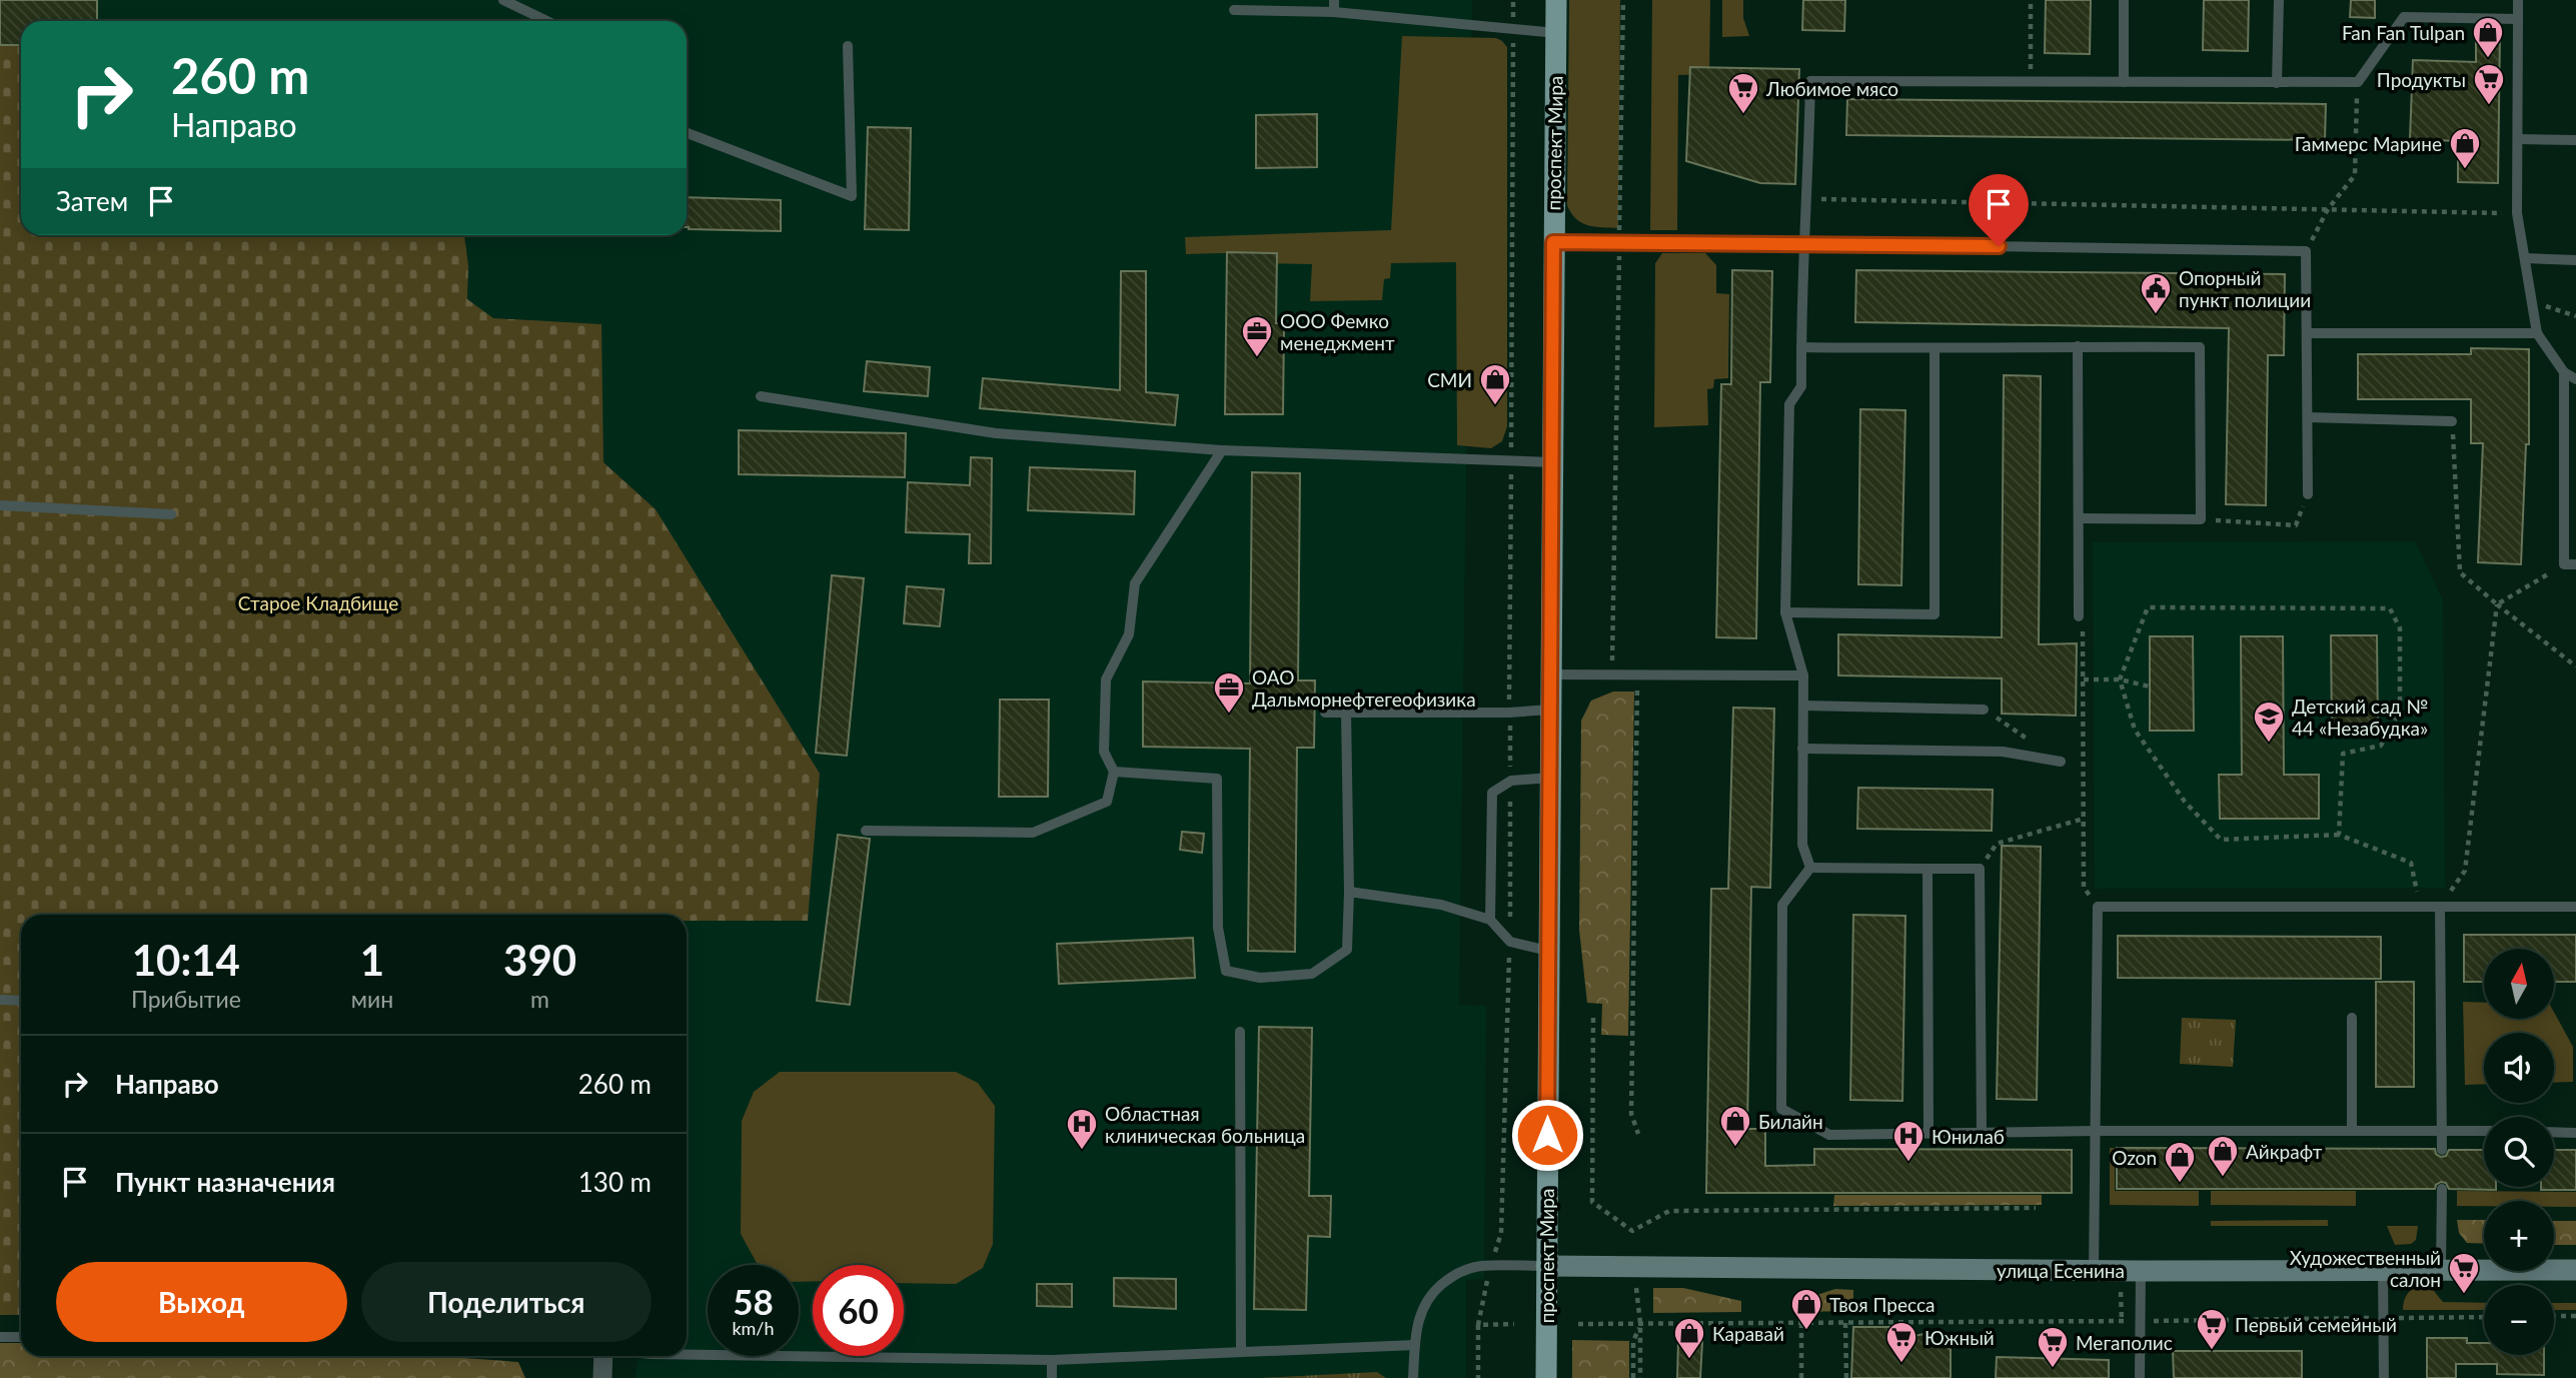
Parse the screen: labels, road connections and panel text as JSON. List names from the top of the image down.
{
  "streets": {
    "main road": ["проспект Мира"],
    "street": ["улица Есенина"]
  },
  "crossings": [
    ["проспект Мира", "улица Есенина"]
  ],
  "parks": ["Старое Кладбище"],
  "places": {
    "shop": [
      "Fan Fan Tulpan",
      "Гаммерс Марине",
      "СМИ",
      "Билайн",
      "Айкрафт",
      "Ozon",
      "Твоя Пресса",
      "Каравай"
    ],
    "supermarket": [
      "Продукты",
      "Любимое мясо",
      "Художественный салон",
      "Первый семейный",
      "Южный",
      "Мегаполис"
    ],
    "public building": ["Опорный пункт полиции"],
    "office": ["ООО Фемко менеджмент", "ОАО Дальморнефтегеофизика"],
    "school or university": ["Детский сад № 44 «Незабудка»"],
    "hospital": ["Областная клиническая больница", "Юнилаб"]
  },
  "north": "top",
  "page": {
    "turn": ["260 m", "Направо"],
    "then": "Затем",
    "eta": [
      "10:14",
      "Прибытие",
      "1",
      "мин",
      "390",
      "m"
    ],
    "map_buttons": ["+", "−"],
    "list": [
      {
        "name": "Направо",
        "value": "260 m"
      },
      {
        "name": "Пункт назначения",
        "value": "130 m"
      }
    ],
    "buttons": ["Выход", "Поделиться"],
    "speed": "58 km/h",
    "limit": "60"
  }
}
